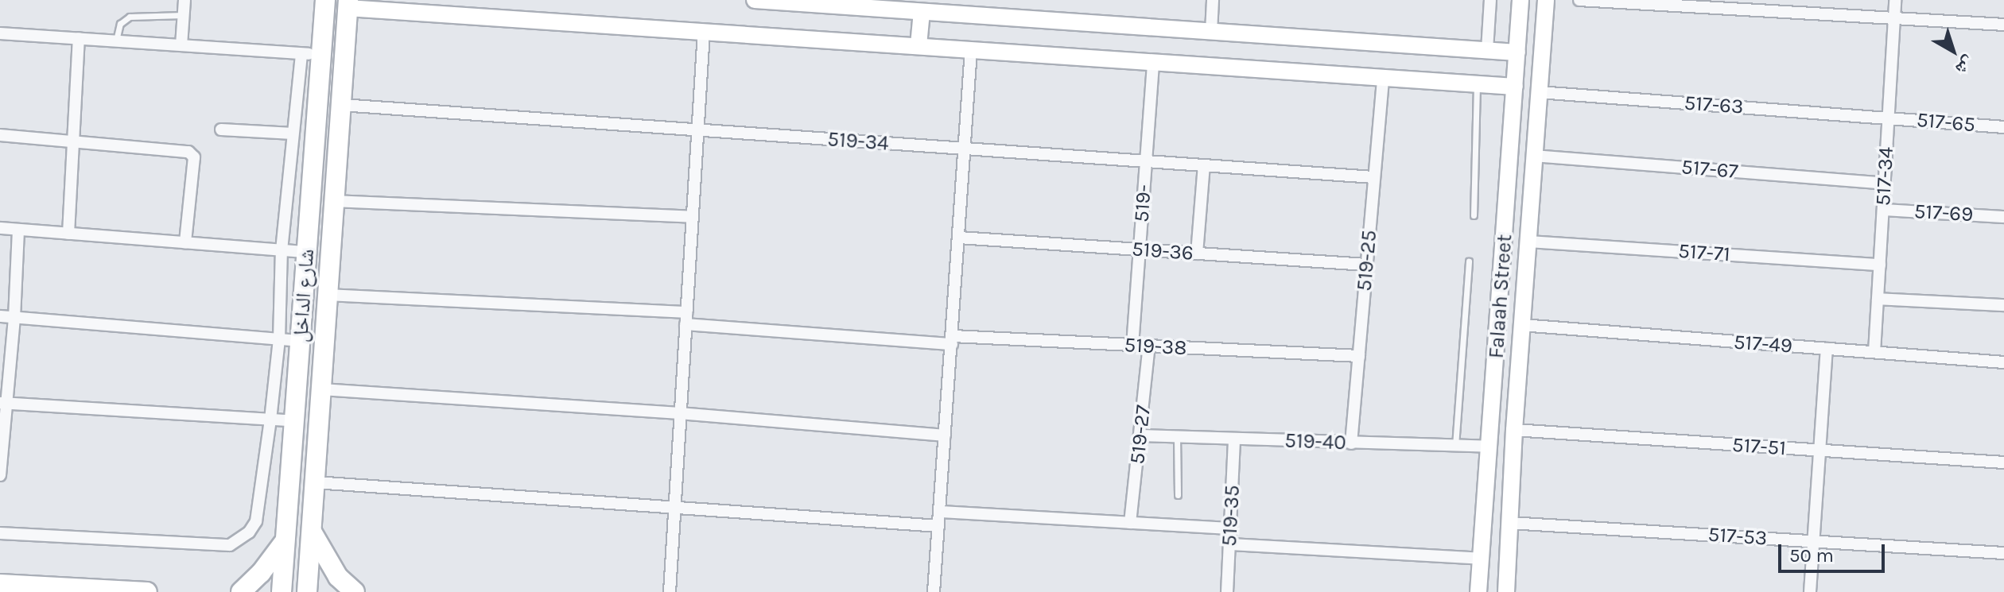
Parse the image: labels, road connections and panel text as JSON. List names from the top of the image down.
{
  "streets": {
    "main road": ["شارع الداخل"],
    "street": [
      "517-63",
      "517-65",
      "519-34",
      "517-67",
      "517-34",
      "519-",
      "517-69",
      "519-36",
      "517-71",
      "519-25",
      "Falaah Street",
      "517-49",
      "519-38",
      "519-27",
      "519-40",
      "517-51",
      "519-35",
      "517-53"
    ]
  },
  "crossings": [
    ["517-63", "517-65"],
    ["517-63", "517-34"],
    ["517-63", "Falaah Street"],
    ["517-65", "517-34"],
    ["519-34", "519-"],
    ["519-34", "519-25"],
    ["519-34", "شارع الداخل"],
    ["517-67", "517-34"],
    ["517-67", "Falaah Street"],
    ["517-34", "517-69"],
    ["517-34", "517-71"],
    ["517-34", "517-49"],
    ["519-", "519-36"],
    ["519-", "519-38"],
    ["519-36", "519-25"],
    ["517-71", "Falaah Street"],
    ["519-25", "519-38"],
    ["519-25", "519-40"],
    ["شارع الداخل", "519-38"],
    ["Falaah Street", "517-49"],
    ["Falaah Street", "519-40"],
    ["Falaah Street", "517-51"],
    ["Falaah Street", "517-53"],
    ["519-38", "519-27"],
    ["519-27", "519-40"],
    ["519-40", "519-35"]
  ],
  "scale_bar": "50 m",
  "north": "bottom right"
}
